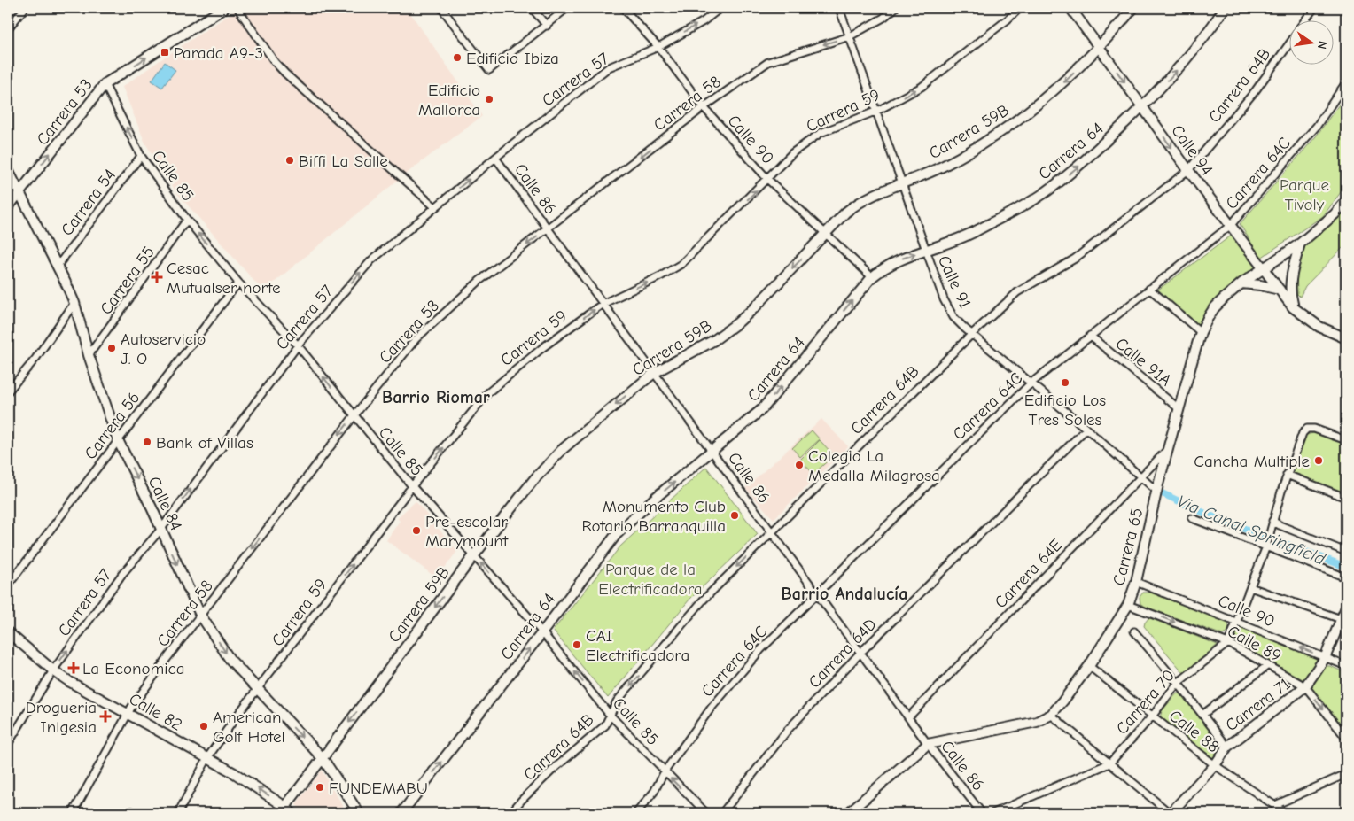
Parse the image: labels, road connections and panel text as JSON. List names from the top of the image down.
{
  "streets": {
    "street": [
      "Carrera 57",
      "Carrera 64B",
      "Carrera 58",
      "Carrera 59",
      "Carrera 53",
      "Carrera 59B",
      "Calle 90",
      "Calle 94",
      "Carrera 64",
      "Carrera 64C",
      "Calle 85",
      "Calle 86",
      "Carrera 54",
      "Carrera 55",
      "Calle 91",
      "Calle 91A",
      "Carrera 56",
      "Calle 84",
      "Carrera 65",
      "Carrera 64E",
      "Calle 89",
      "Carrera 64D",
      "Carrera 70",
      "Carrera 71",
      "Calle 82",
      "Calle 88"
    ]
  },
  "crossings": [
    ["Carrera 57", "Calle 90"],
    ["Carrera 57", "Calle 85"],
    ["Carrera 57", "Calle 86"],
    ["Carrera 57", "Calle 84"],
    ["Carrera 57", "Calle 82"],
    ["Carrera 64B", "Calle 94"],
    ["Carrera 64B", "Calle 85"],
    ["Carrera 64B", "Calle 86"],
    ["Carrera 64B", "Calle 91"],
    ["Carrera 58", "Calle 90"],
    ["Carrera 58", "Calle 85"],
    ["Carrera 58", "Calle 86"],
    ["Carrera 58", "Calle 91"],
    ["Carrera 58", "Calle 84"],
    ["Carrera 58", "Calle 82"],
    ["Carrera 59", "Calle 90"],
    ["Carrera 59", "Calle 85"],
    ["Carrera 59", "Calle 86"],
    ["Carrera 59", "Calle 91"],
    ["Carrera 59", "Calle 84"],
    ["Carrera 59", "Calle 82"],
    ["Carrera 53", "Calle 85"],
    ["Carrera 53", "Calle 84"],
    ["Carrera 59B", "Calle 90"],
    ["Carrera 59B", "Calle 94"],
    ["Carrera 59B", "Calle 85"],
    ["Carrera 59B", "Calle 86"],
    ["Carrera 59B", "Calle 91"],
    ["Carrera 59B", "Calle 84"],
    ["Carrera 59B", "Calle 82"],
    ["Calle 90", "Carrera 64"],
    ["Calle 90", "Carrera 65"],
    ["Calle 90", "Carrera 70"],
    ["Calle 90", "Carrera 71"],
    ["Calle 94", "Carrera 64"],
    ["Calle 94", "Carrera 64C"],
    ["Calle 94", "Carrera 65"],
    ["Carrera 64", "Calle 85"],
    ["Carrera 64", "Calle 86"],
    ["Carrera 64", "Calle 91"],
    ["Carrera 64C", "Calle 85"],
    ["Carrera 64C", "Calle 86"],
    ["Carrera 64C", "Calle 91"],
    ["Carrera 64C", "Calle 91A"],
    ["Calle 85", "Carrera 54"],
    ["Calle 85", "Carrera 55"],
    ["Calle 85", "Carrera 56"],
    ["Calle 86", "Carrera 65"],
    ["Calle 86", "Carrera 64E"],
    ["Calle 86", "Carrera 64D"],
    ["Carrera 54", "Calle 84"],
    ["Carrera 55", "Calle 84"],
    ["Calle 91", "Carrera 65"],
    ["Calle 91", "Carrera 64E"],
    ["Calle 91", "Carrera 64D"],
    ["Calle 91A", "Carrera 65"],
    ["Carrera 56", "Calle 84"],
    ["Carrera 65", "Carrera 64E"],
    ["Carrera 65", "Calle 89"],
    ["Carrera 65", "Calle 88"],
    ["Calle 89", "Carrera 70"],
    ["Calle 89", "Carrera 71"],
    ["Carrera 70", "Calle 88"],
    ["Carrera 71", "Calle 88"]
  ],
  "one_way": [
    "Carrera 57",
    "Carrera 58",
    "Carrera 59",
    "Carrera 53",
    "Carrera 59B",
    "Carrera 64",
    "Calle 85",
    "Calle 84"
  ],
  "districts": ["Barrio Riomar", "Barrio Andalucía"],
  "water": ["Via Canal Springfield"],
  "parks": ["Parque Tivoly", "Parque de la Electrificadora"],
  "places": {
    "transit": ["Parada A9-3"],
    "other": [
      "Edificio Ibiza",
      "Edificio Mallorca",
      "Biffi La Salle",
      "Autoservicio J. O",
      "Edificio Los Tres Soles",
      "Bank of Villas",
      "Cancha Multiple",
      "Colegio La Medalla Milagrosa",
      "Monumento Club Rotario Barranquilla",
      "Pre-escolar Marymount",
      "CAI Electrificadora",
      "American Golf Hotel",
      "FUNDEMABU"
    ],
    "health": ["Cesac Mutualser norte", "La Economica", "Drogueria Inlgesia"]
  },
  "north": "right"
}
